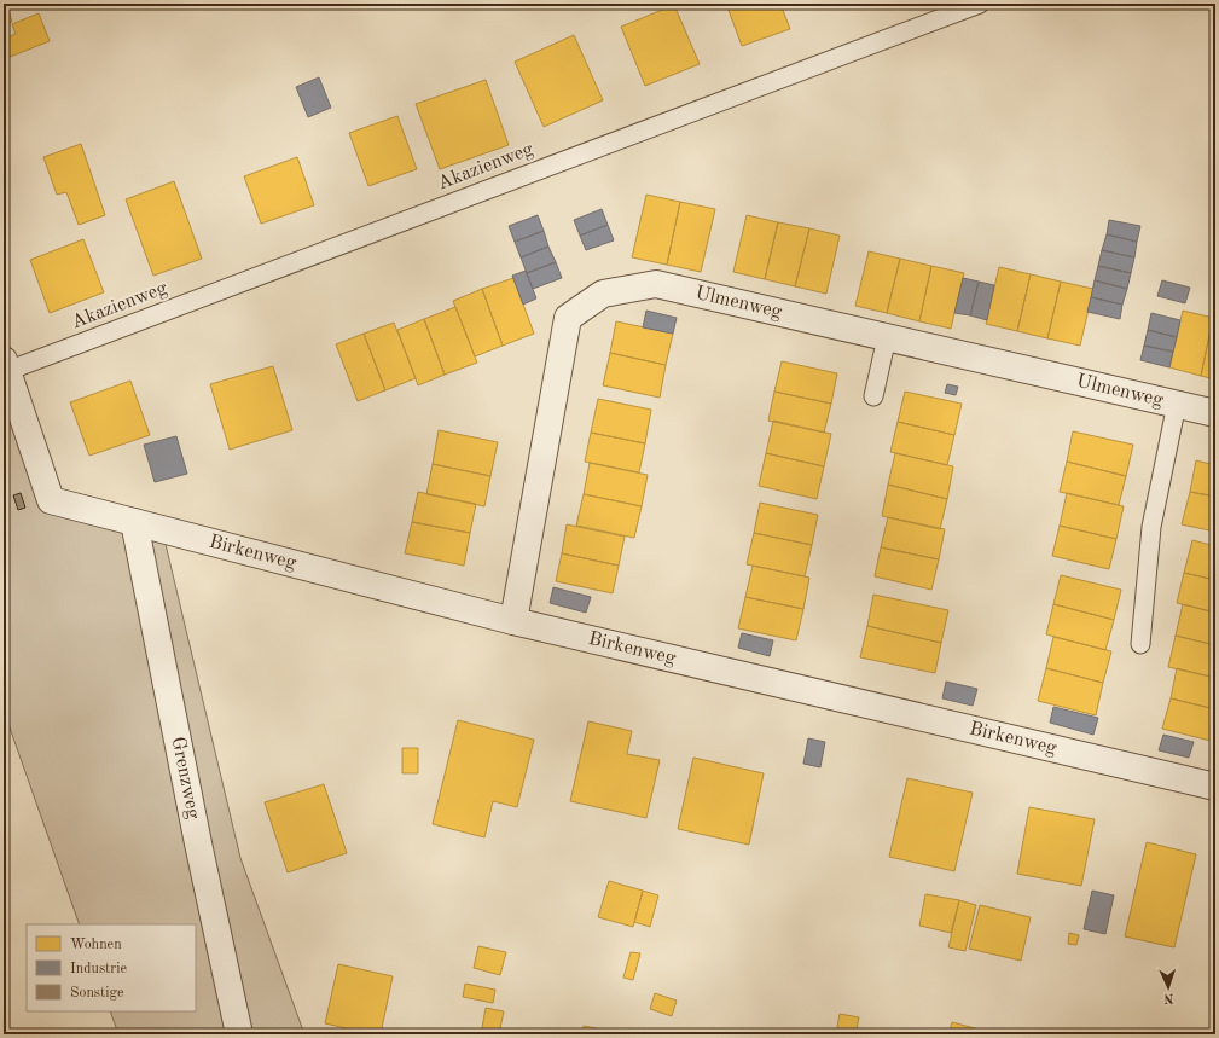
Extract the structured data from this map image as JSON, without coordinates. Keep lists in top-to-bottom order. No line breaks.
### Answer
{"streets":{"street":["Ulmenweg","Birkenweg","Grenzweg"],"lane":["Akazienweg"]},"crossings":[["Akazienweg","Birkenweg"],["Ulmenweg","Birkenweg"],["Birkenweg","Grenzweg"]],"legend":["Wohnen","Industrie","Sonstige"],"north":"bottom"}
